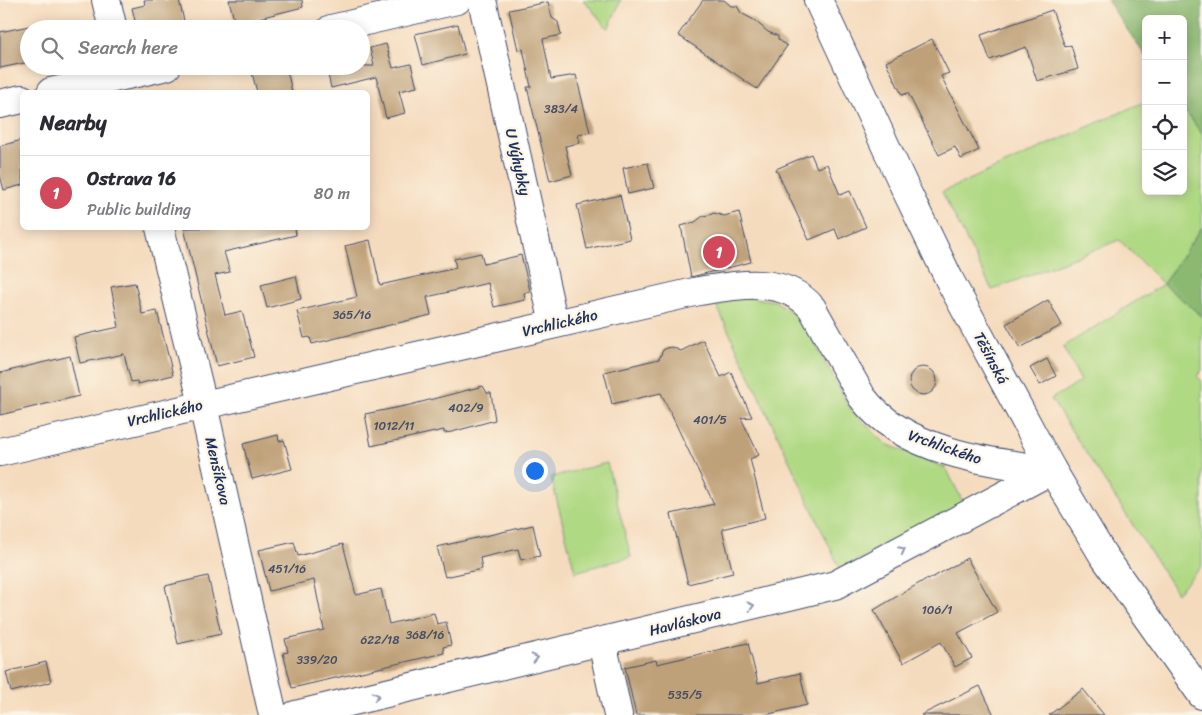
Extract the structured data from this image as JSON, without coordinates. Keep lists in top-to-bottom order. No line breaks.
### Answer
{"streets":{"street":["U Výhybky","Vrchlického","Těšínská","Menšíkova","Havláskova"]},"crossings":[["U Výhybky","Vrchlického"],["Vrchlického","Těšínská"],["Vrchlického","Menšíkova"],["Vrchlického","Havláskova"],["Těšínská","Havláskova"]],"one_way":["Havláskova"],"house_numbers":["383/4","365/16","402/9","401/5","1012/11","451/16","106/1","368/16","622/18","339/20","535/5"],"page":{"map_buttons":["+","−"],"search":"Search here","heading":"Nearby","list":[{"mark":"1","name":"Ostrava 16","note":"Public building","value":"80 m"}],"pins":"1"}}
